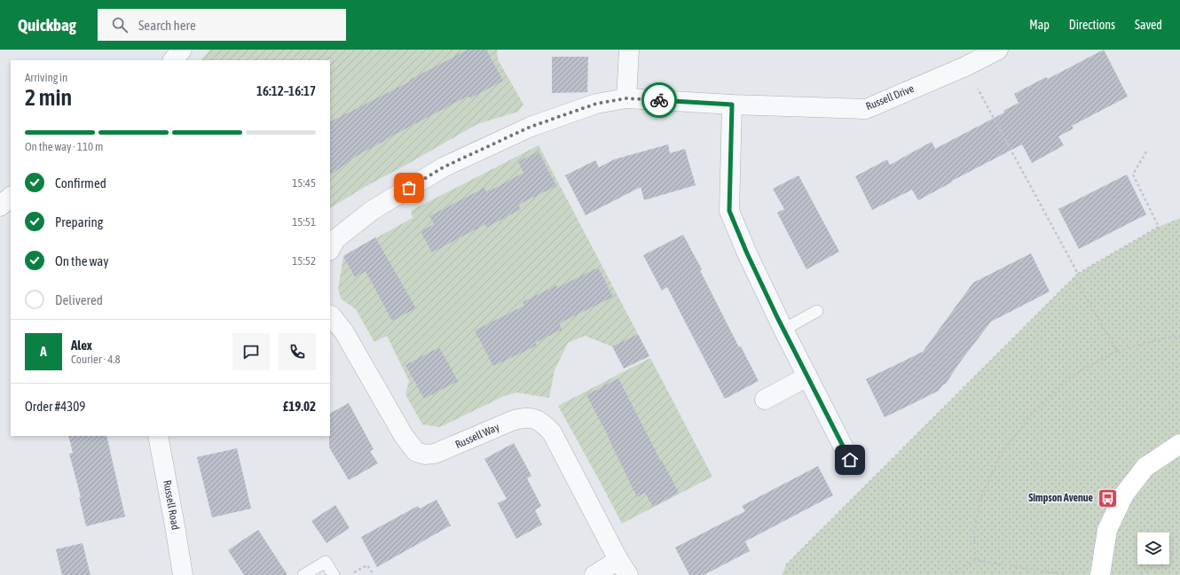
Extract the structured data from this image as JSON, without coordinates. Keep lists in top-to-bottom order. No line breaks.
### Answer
{"streets":{"street":["Russell Drive","Russell Way","Russell Road"]},"places":{"bus stop":["Simpson Avenue"]},"page":{"header":"Quickbag","search":"Search here","nav":["Map","Directions","Saved"],"heading":["2 min","Arriving in","16:12–16:17"],"panel":["Alex","Courier · 4.8","Order #4309","£19.02"],"bar":"On the way · 110 m","list":[["Confirmed","15:45"],["Preparing","15:51"],["On the way","15:52"],"Delivered"],"round":"A"}}
